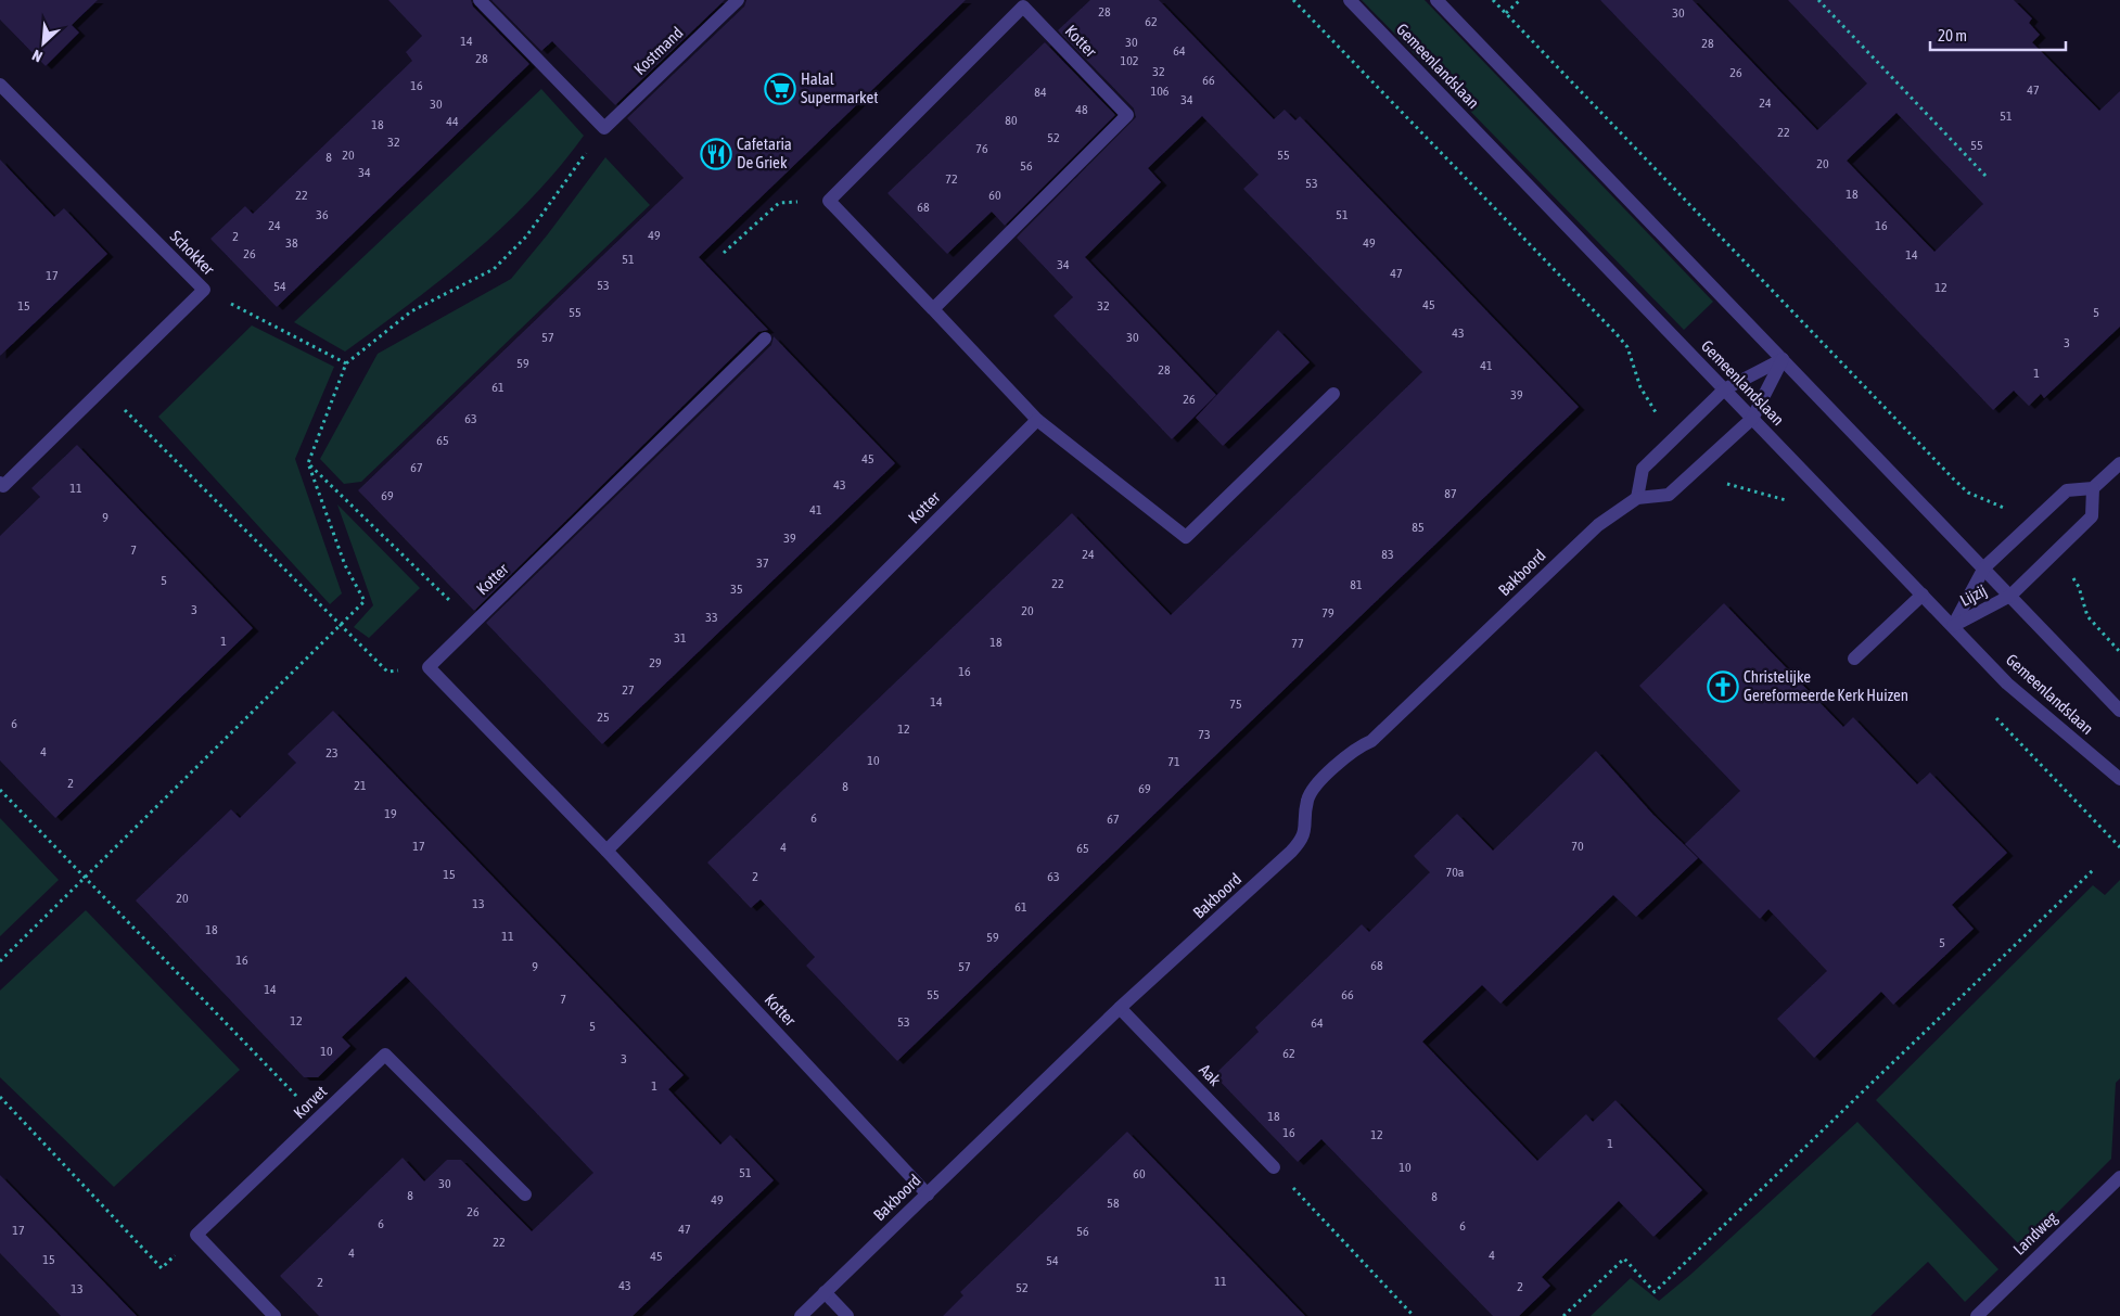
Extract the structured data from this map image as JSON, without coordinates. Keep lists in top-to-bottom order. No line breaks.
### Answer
{"streets":{"street":["Kotter","Kostmand","Gemeenlandslaan","Schokker","Bakboord","Lijzij","Aak","Korvet","Landweg"]},"crossings":[["Kotter","Bakboord"],["Gemeenlandslaan","Bakboord"],["Gemeenlandslaan","Lijzij"],["Bakboord","Aak"]],"places":{"supermarket":["Halal Supermarket"],"restaurant":["Cafetaria De Griek"],"church":["Christelijke Gereformeerde Kerk Huizen"]},"house_numbers":["28","30","62","14","30","28","64","28","102","32","26","66","16","47","106","84","34","24","30","48","51","80","44","18","22","52","32","55","76","20","55","8","20","56","34","72","53","18","22","60","68","36","51","24","16","49","2","38","49","26","14","51","34","47","17","53","54","12","45","15","32","55","5","43","57","30","3","59","41","28","1","61","39","26","63","65","45","67","43","11","87","69","41","9","85","39","7","24","83","37","5","22","81","35","3","20","79","33","31","1","18","77","29","16","27","14","75","25","6","12","73","4","23","10","71","2","21","8","69","19","6","67","17","70","4","65","70a","15","2","63","20","13","61","18","11","59","5","16","68","9","57","14","55","66","7","12","53","64","5","10","62","3","1","18","16","12","1","10","51","60","30","8","8","49","58","26","6","6","47","17","56","22","4","4","45","15","54","11","2","43","2","52","13"],"scale_bar":"20 m","north":"bottom left"}
